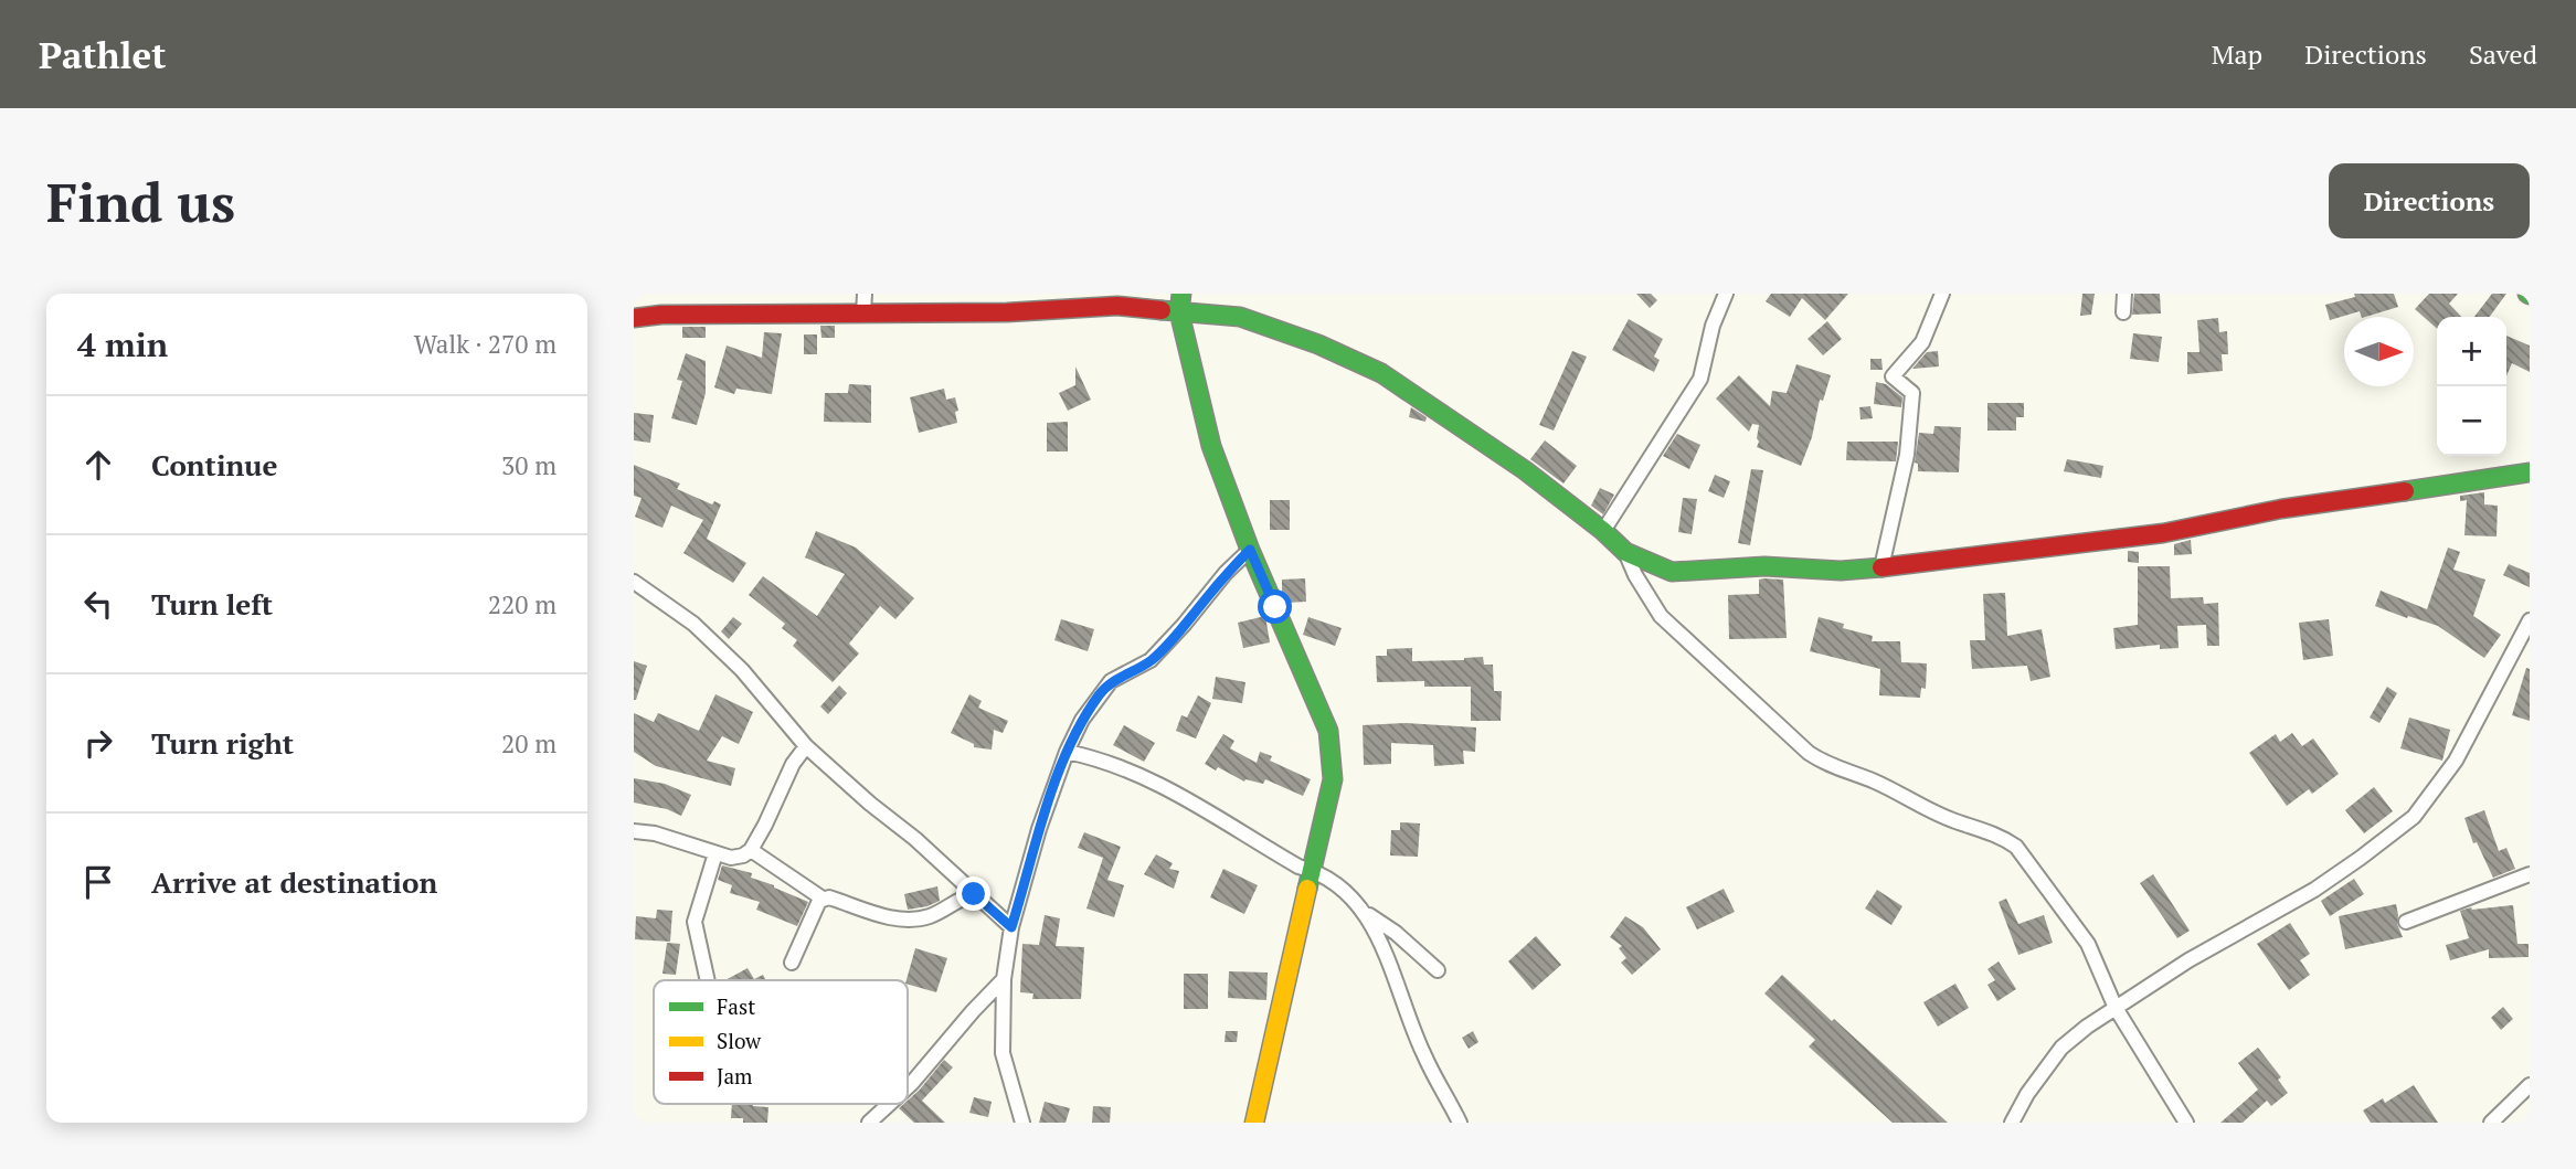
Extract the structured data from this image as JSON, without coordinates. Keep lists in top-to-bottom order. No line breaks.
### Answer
{"legend":["Fast","Slow","Jam"],"north":"right","page":{"header":"Pathlet","nav":["Map","Directions","Saved"],"buttons":"Directions","title":"Find us","heading":["4 min","Walk · 270 m"],"map_buttons":["+","−"],"list":[["Continue","30 m"],["Turn left","220 m"],["Turn right","20 m"],"Arrive at destination"]}}
